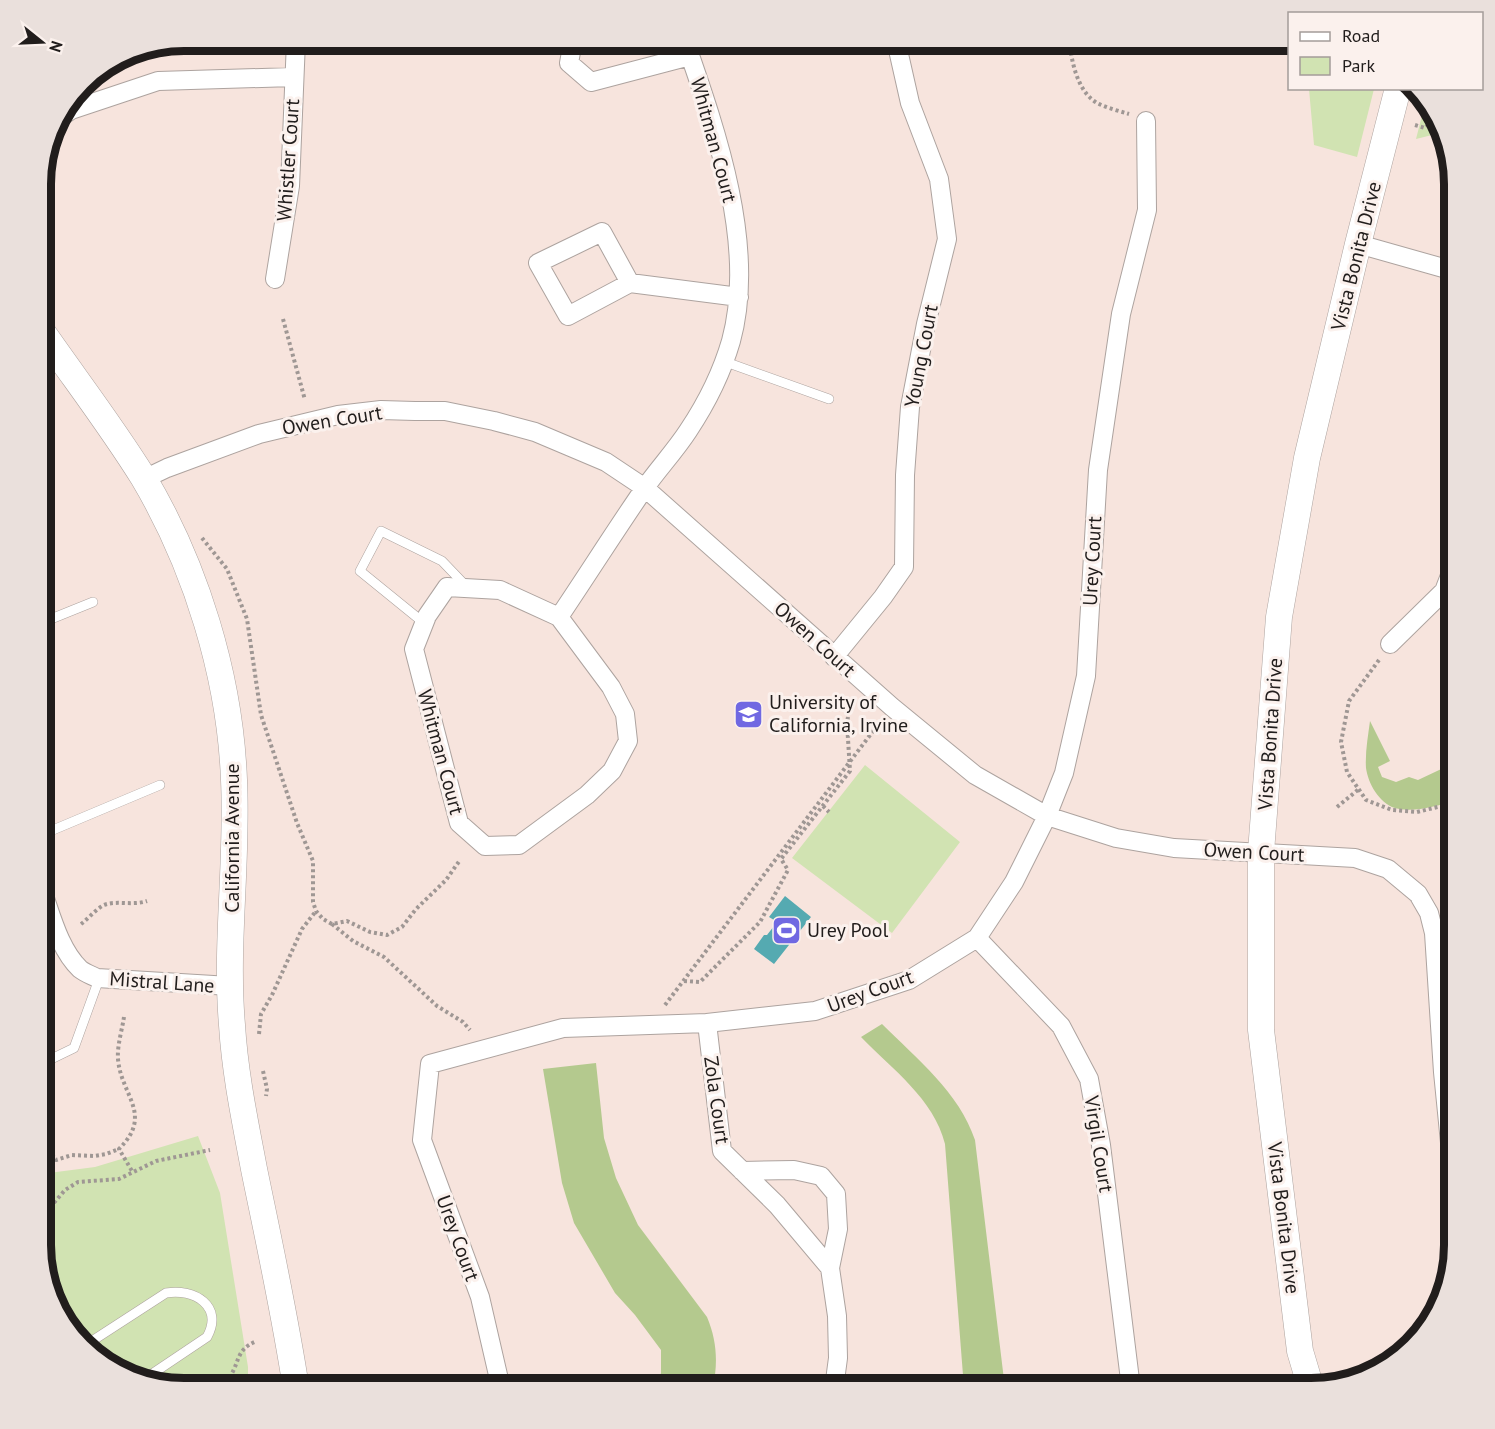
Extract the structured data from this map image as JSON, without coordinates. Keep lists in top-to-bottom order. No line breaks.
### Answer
{"streets":{"street":["Whitman Court","Whistler Court","Vista Bonita Drive","Young Court","Owen Court","Urey Court","California Avenue","Mistral Lane","Zola Court","Virgil Court"]},"crossings":[["Whitman Court","Owen Court"],["Vista Bonita Drive","Owen Court"],["Young Court","Owen Court"],["Owen Court","Urey Court"],["Owen Court","California Avenue"],["Urey Court","Zola Court"],["Urey Court","Virgil Court"],["California Avenue","Mistral Lane"]],"places":{"school or university":["University of California, Irvine"],"sports":["Urey Pool"]},"legend":["Road","Park"],"north":"right"}
